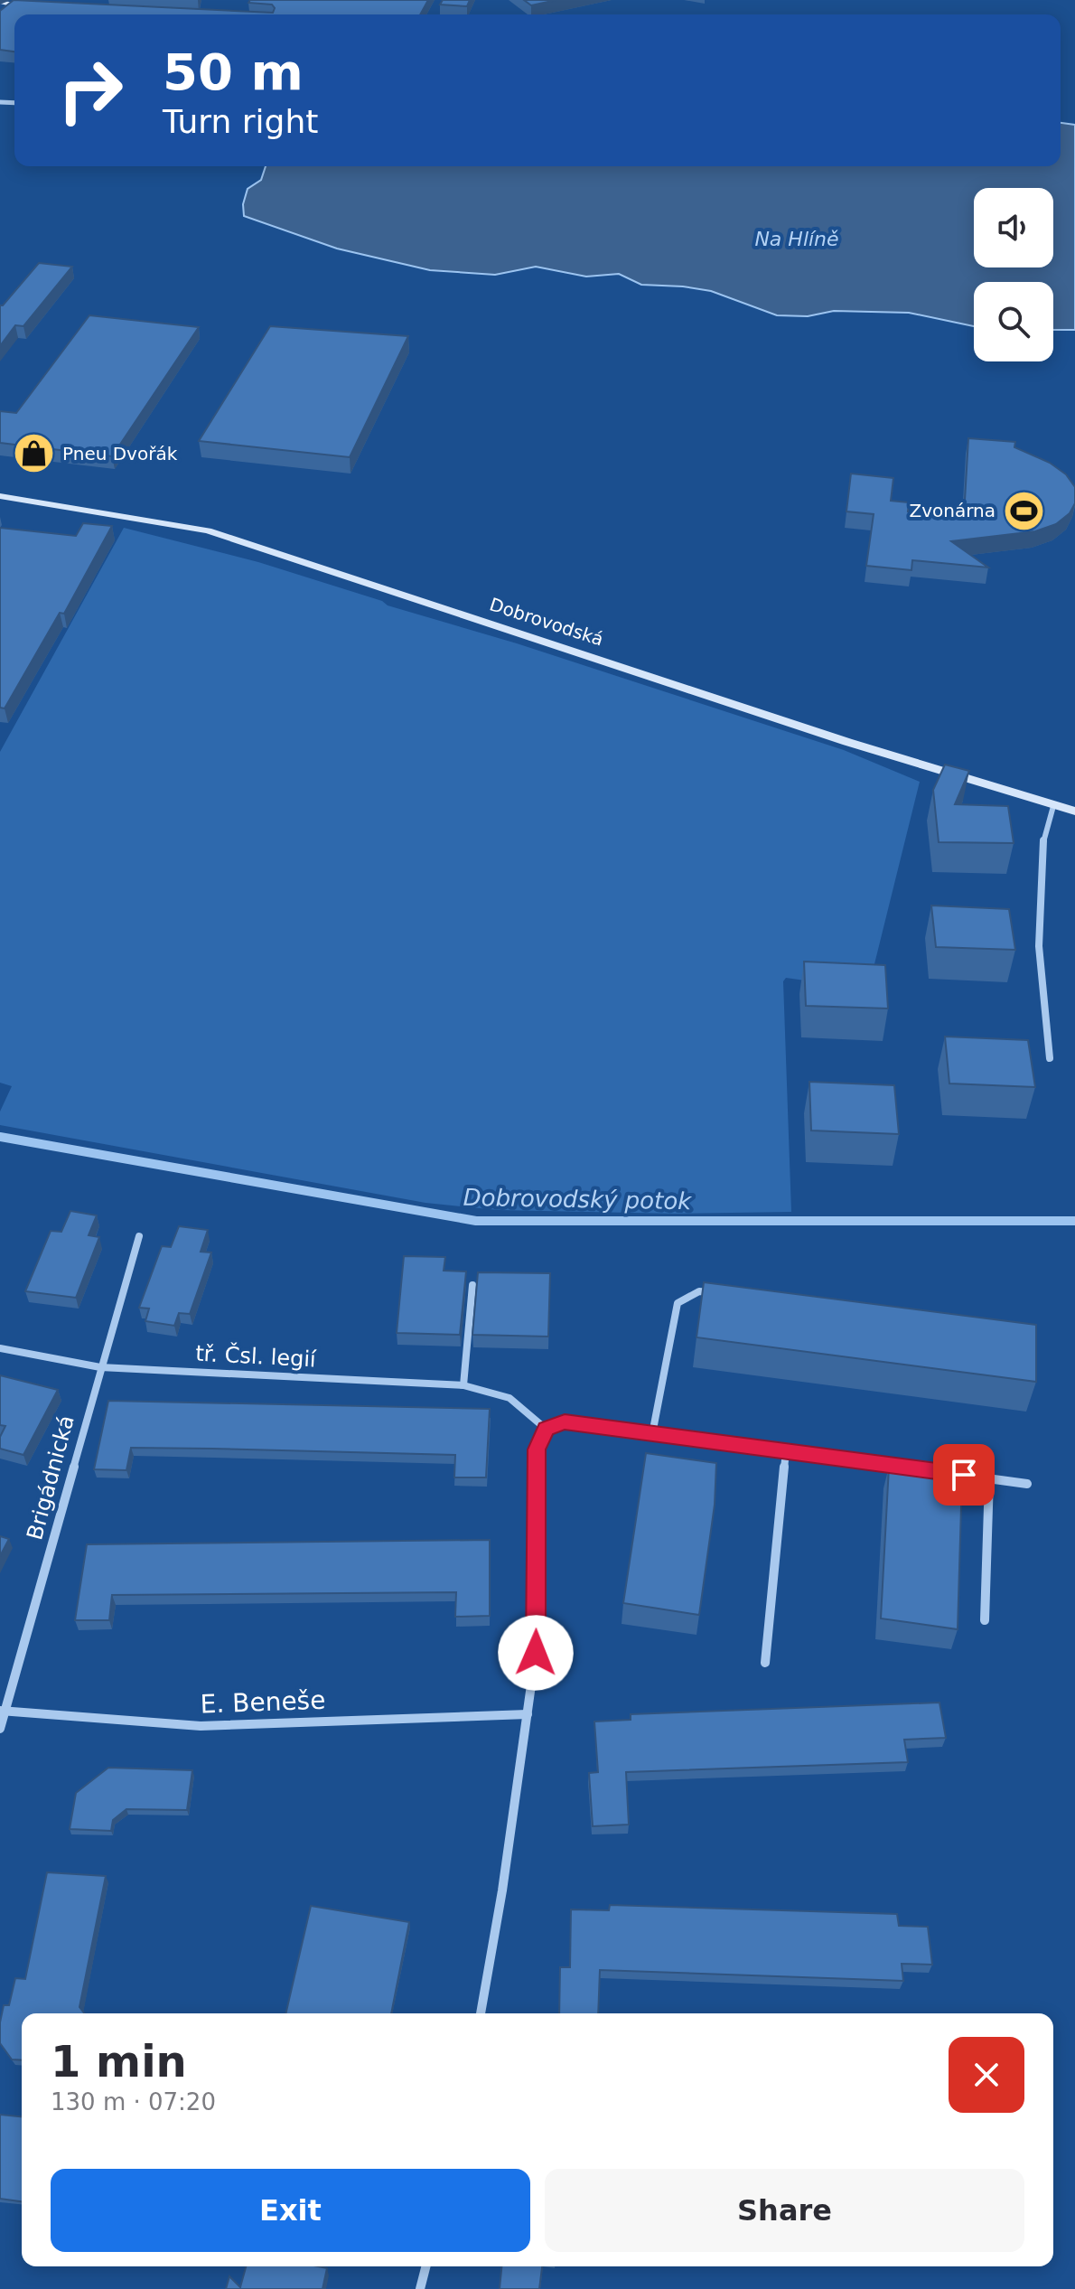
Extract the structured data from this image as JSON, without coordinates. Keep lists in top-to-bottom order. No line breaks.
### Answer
{"streets":{"street":["Dobrovodská","tř. Čsl. legií","Brigádnická","E. Beneše"]},"crossings":[["tř. Čsl. legií","Brigádnická"],["Brigádnická","E. Beneše"]],"water":["Na Hlíně","Dobrovodský potok"],"places":{"shop":["Pneu Dvořák"],"sports":["Zvonárna"]},"page":{"turn":["50 m","Turn right"],"heading":["1 min","130 m · 07:20"],"buttons":["Exit","Share"]}}
